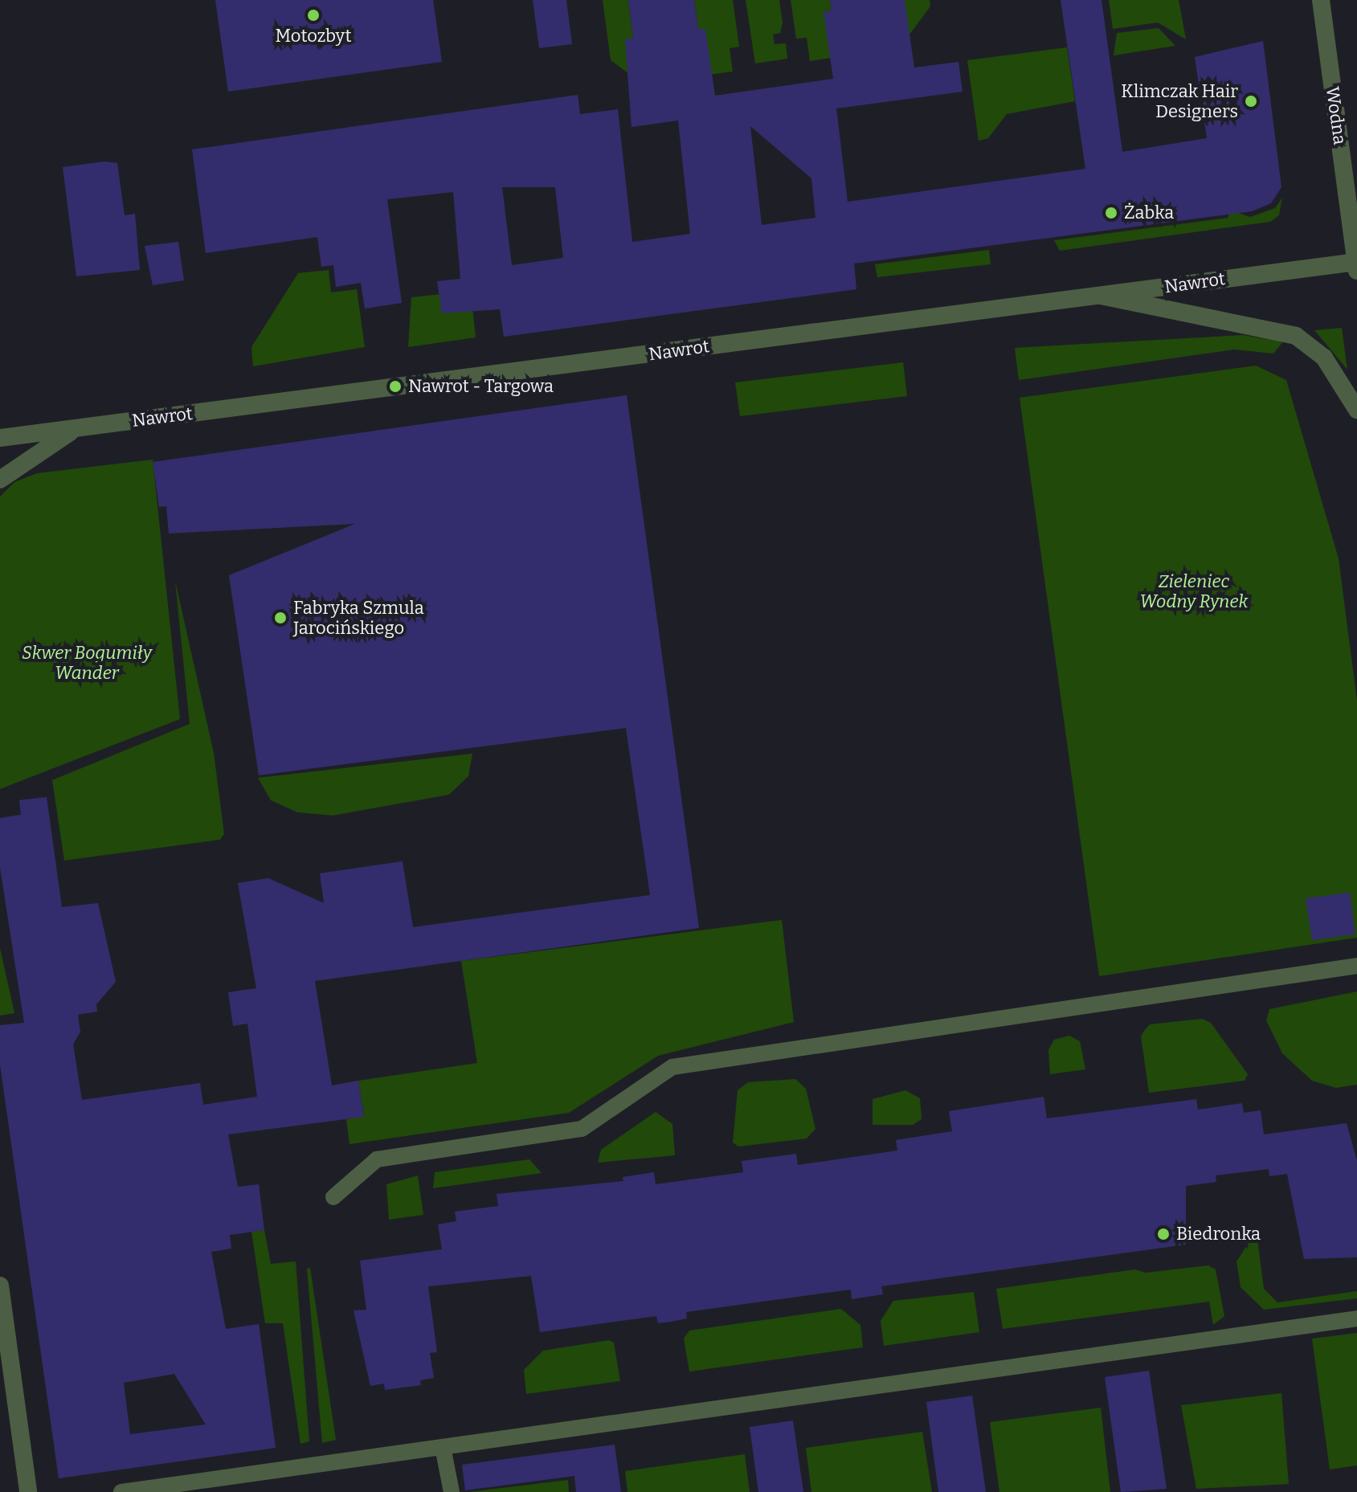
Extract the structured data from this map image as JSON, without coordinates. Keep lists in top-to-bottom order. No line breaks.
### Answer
{"streets":{"street":["Wodna","Nawrot"]},"crossings":[["Wodna","Nawrot"]],"parks":["Zieleniec Wodny Rynek","Skwer Bogumiły Wander"],"places":["Motozbyt","Klimczak Hair Designers","Żabka","Nawrot - Targowa","Fabryka Szmula Jarocińskiego","Biedronka"]}
